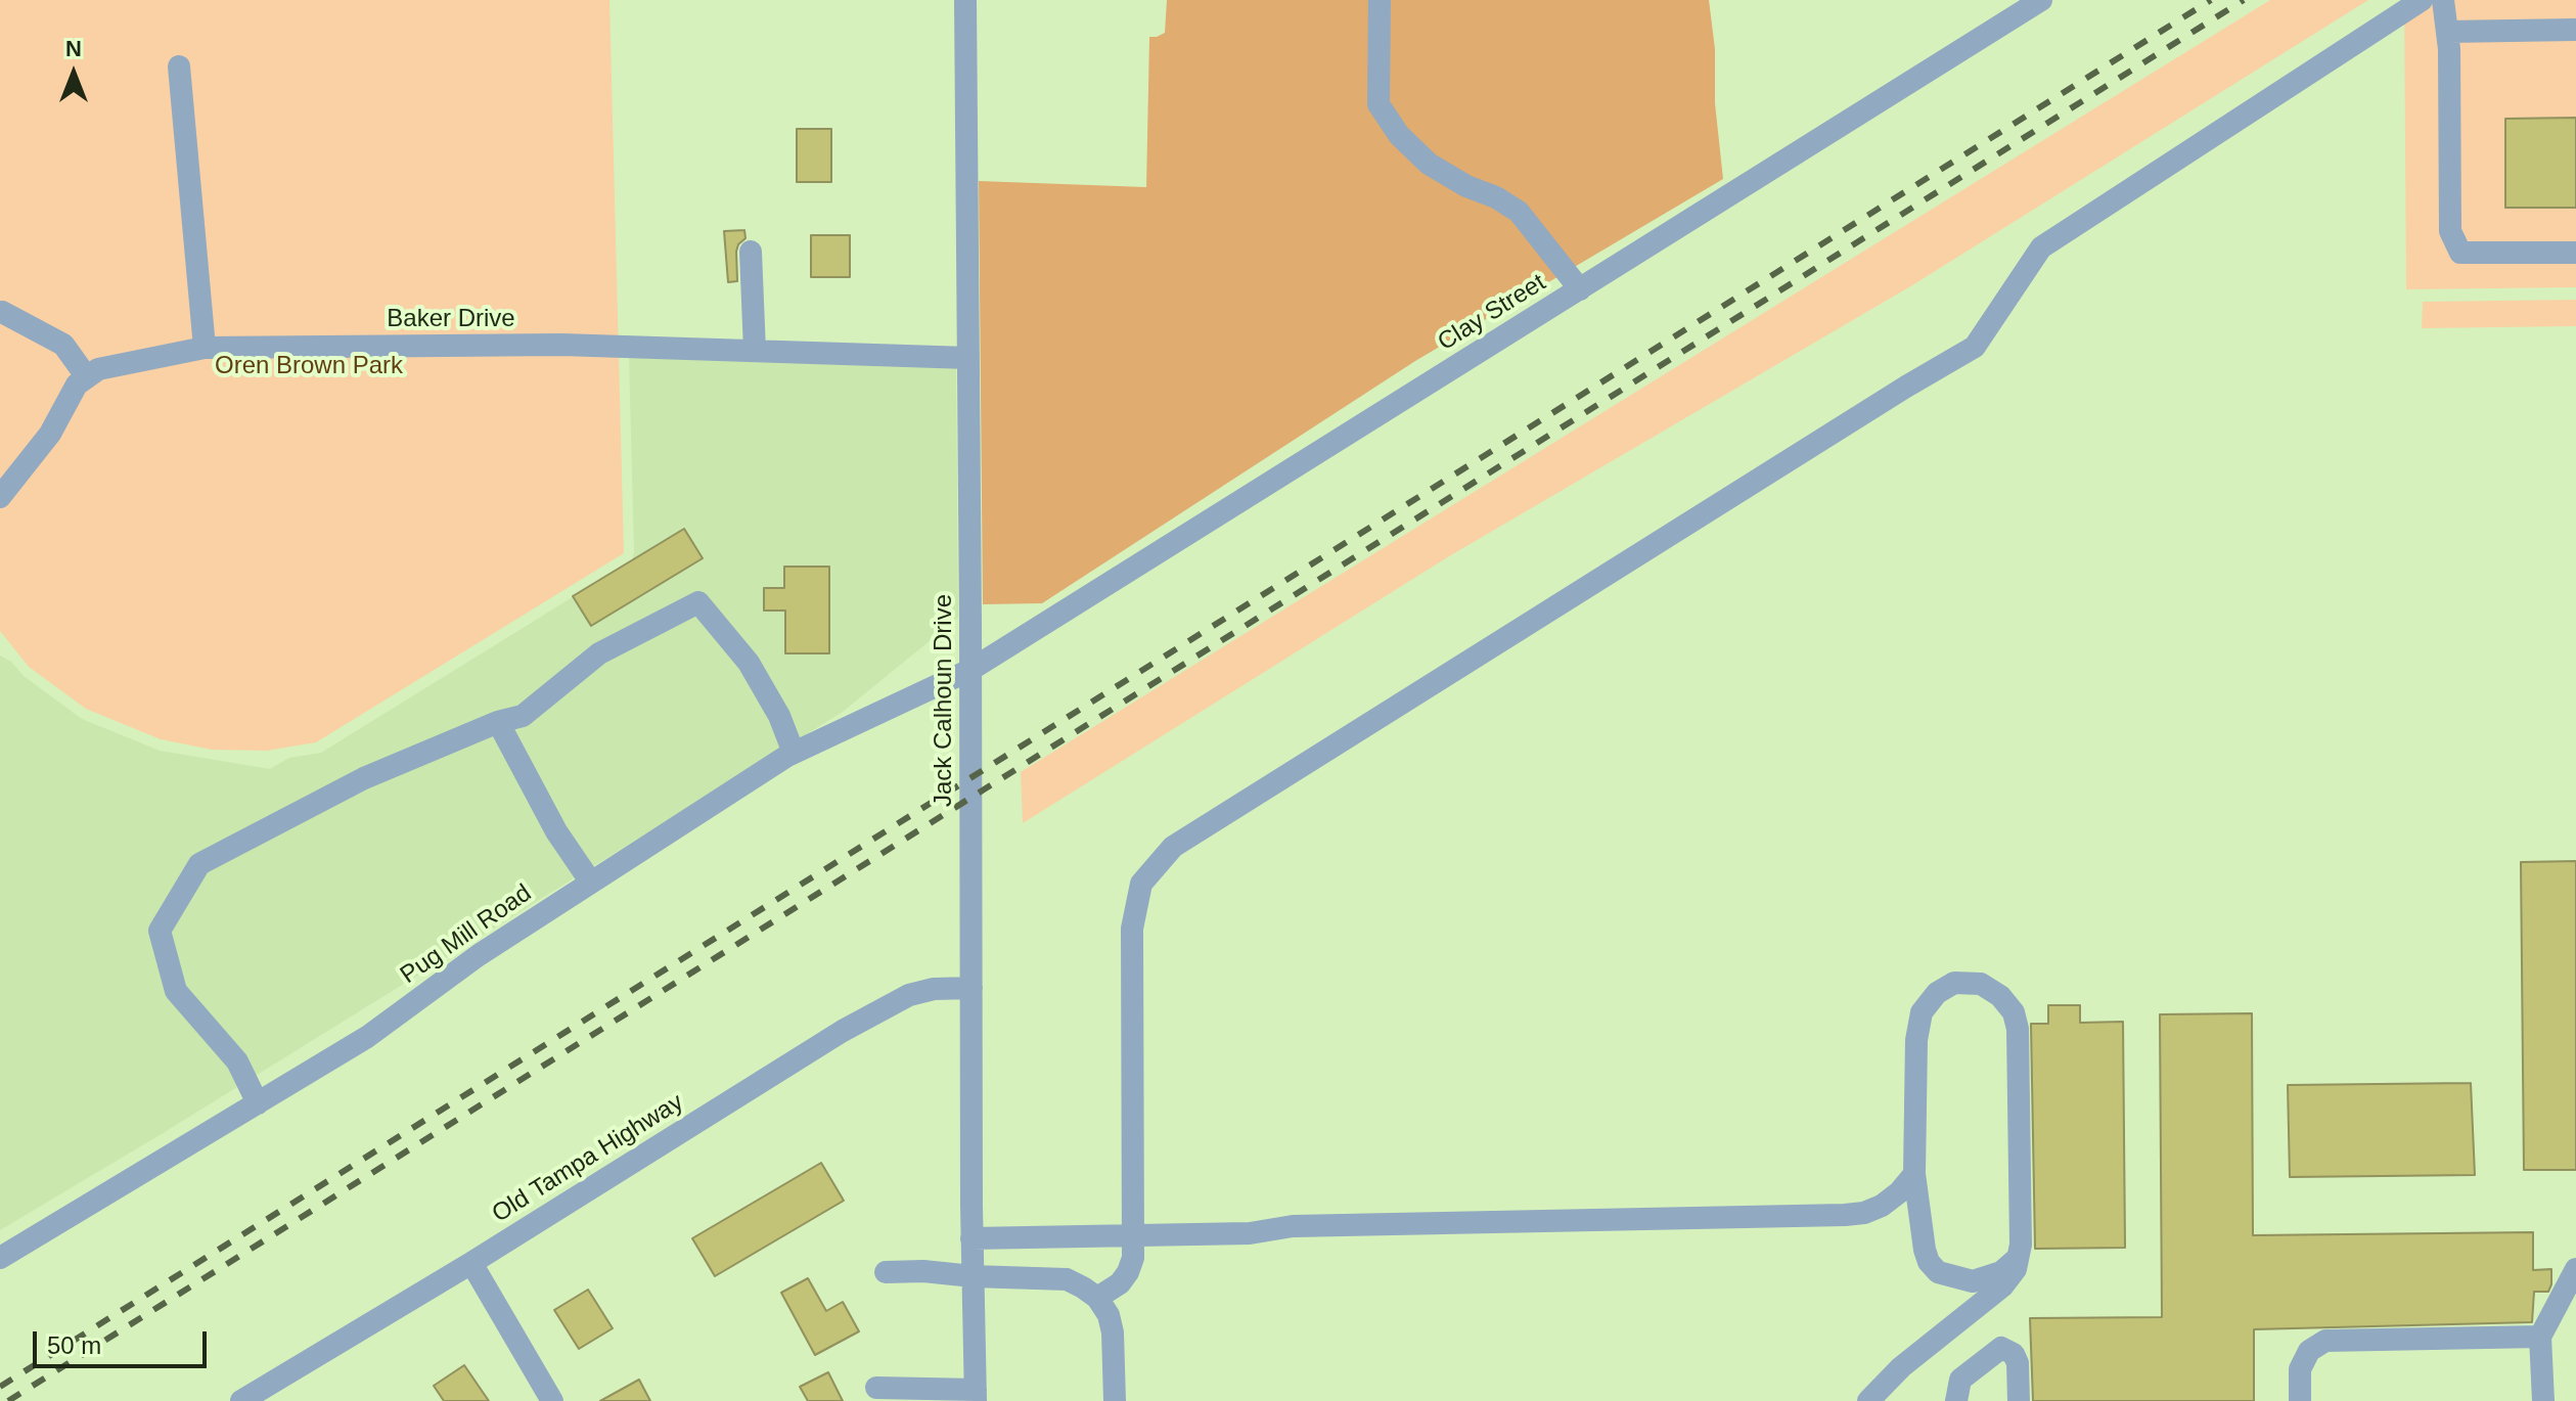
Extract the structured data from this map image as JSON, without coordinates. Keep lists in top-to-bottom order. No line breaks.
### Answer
{"streets":{"street":["Clay Street","Baker Drive","Jack Calhoun Drive","Pug Mill Road","Old Tampa Highway"]},"crossings":[["Clay Street","Jack Calhoun Drive"],["Clay Street","Pug Mill Road"],["Baker Drive","Jack Calhoun Drive"],["Jack Calhoun Drive","Pug Mill Road"],["Jack Calhoun Drive","Old Tampa Highway"]],"parks":["Oren Brown Park"],"scale_bar":"50 m","north":"top"}
